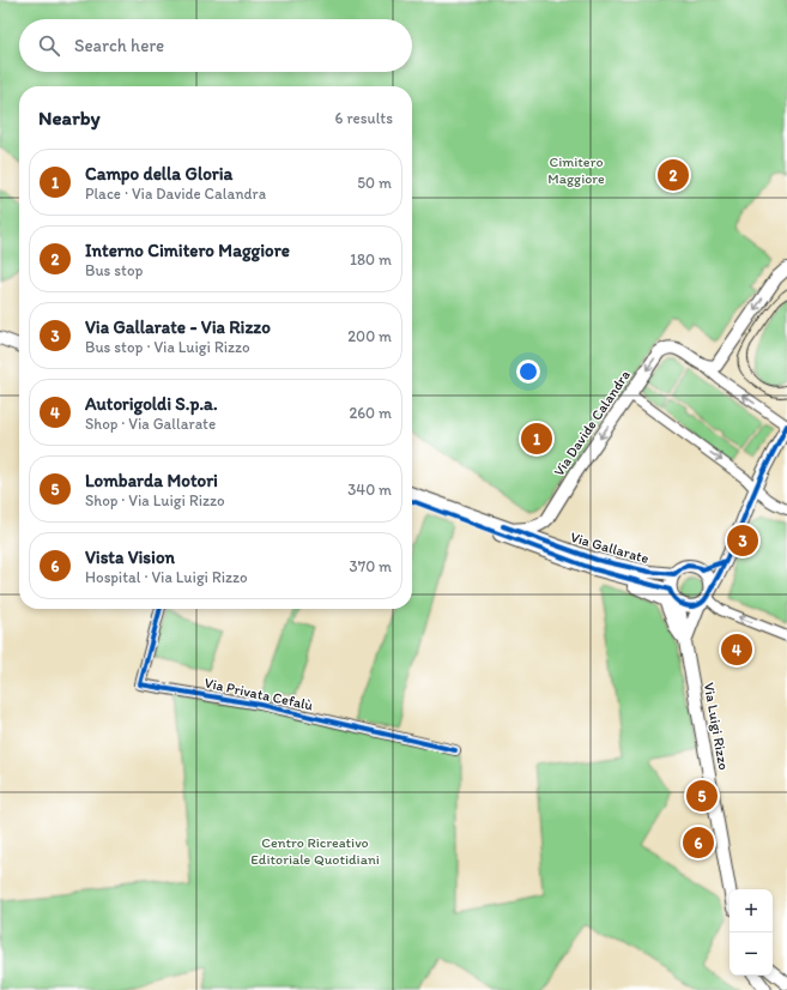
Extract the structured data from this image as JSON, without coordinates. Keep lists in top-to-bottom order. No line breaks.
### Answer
{"streets":{"main road":["Via Davide Calandra","Via Gallarate","Via Luigi Rizzo"],"street":["Via Privata Cefalù"]},"crossings":[["Via Davide Calandra","Via Gallarate"],["Via Gallarate","Via Luigi Rizzo"]],"one_way":["Via Davide Calandra"],"parks":["Cimitero Maggiore","Centro Ricreativo Editoriale Quotidiani"],"page":{"search":"Search here","heading":["Nearby","6 results"],"list":[{"mark":"1","name":"Campo della Gloria","note":"Place · Via Davide Calandra","value":"50 m"},{"mark":"2","name":"Interno Cimitero Maggiore","note":"Bus stop","value":"180 m"},{"mark":"3","name":"Via Gallarate - Via Rizzo","note":"Bus stop · Via Luigi Rizzo","value":"200 m"},{"mark":"4","name":"Autorigoldi S.p.a.","note":"Shop · Via Gallarate","value":"260 m"},{"mark":"5","name":"Lombarda Motori","note":"Shop · Via Luigi Rizzo","value":"340 m"},{"mark":"6","name":"Vista Vision","note":"Hospital · Via Luigi Rizzo","value":"370 m"}],"pins":["2","1","3","4","5","6"],"map_buttons":["+","−"]}}
